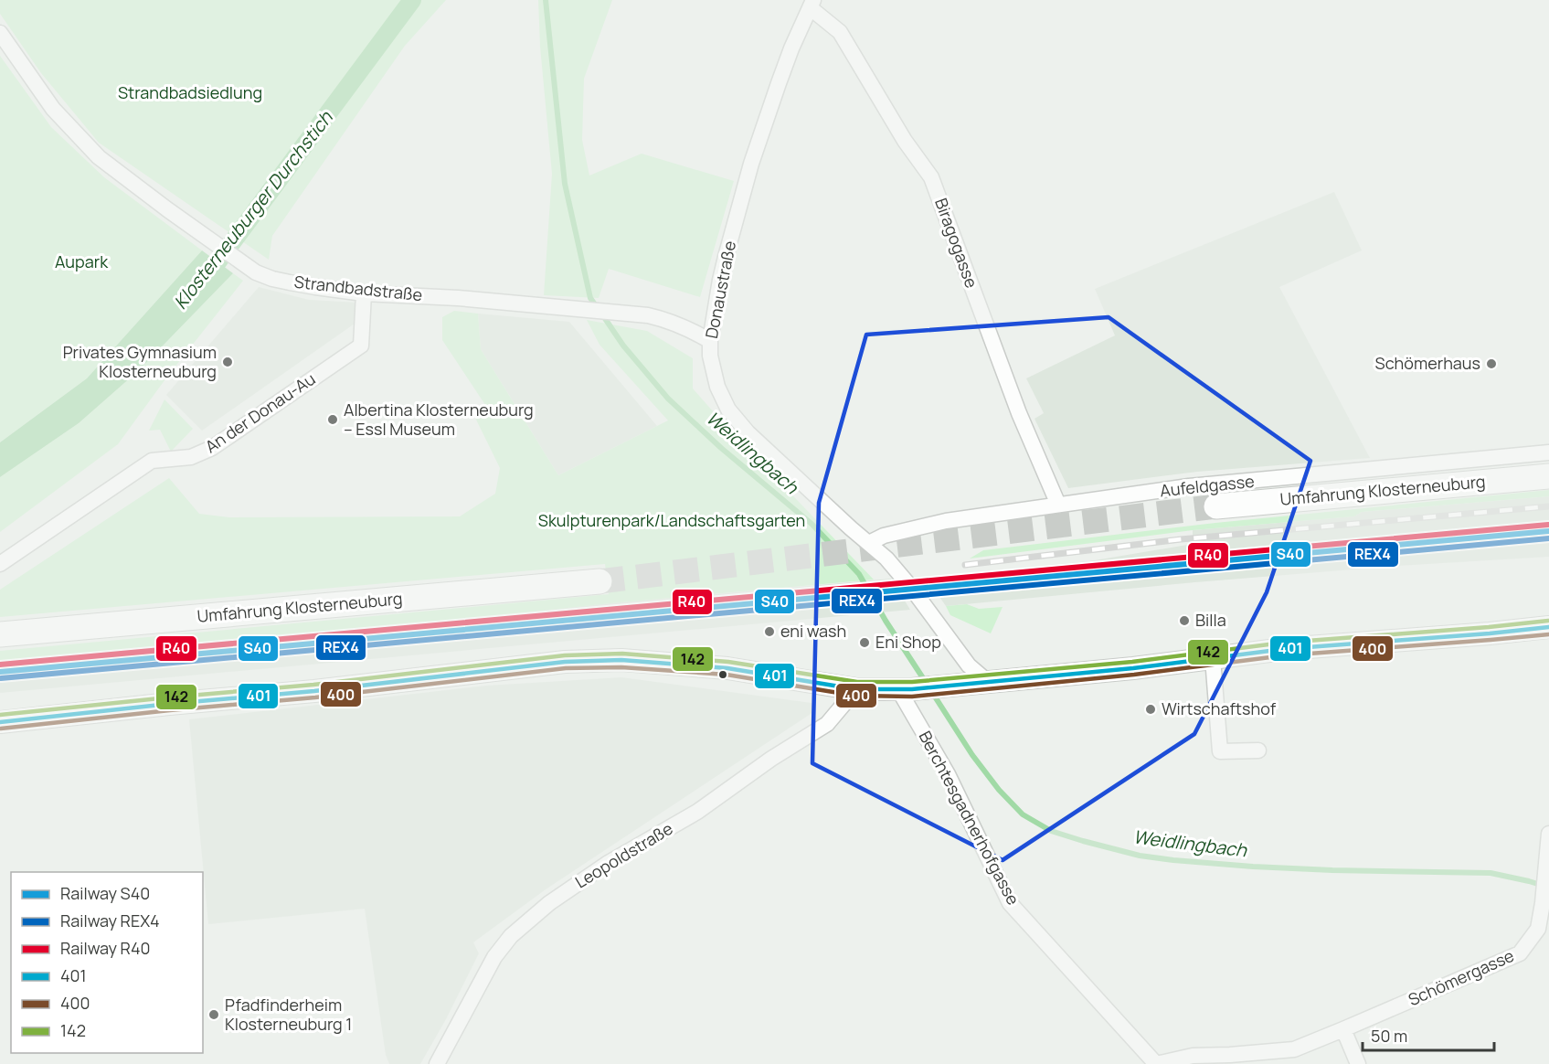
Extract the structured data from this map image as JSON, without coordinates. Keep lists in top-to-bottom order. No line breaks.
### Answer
{"streets":{"main road":["Umfahrung Klosterneuburg"],"street":["Biragogasse","Strandbadstraße","Donaustraße","An der Donau-Au","Aufeldgasse","Berchtesgadnerhofgasse","Leopoldstraße","Schömergasse"]},"crossings":[["Biragogasse","Donaustraße"],["Biragogasse","Aufeldgasse"],["Strandbadstraße","Donaustraße"],["Strandbadstraße","An der Donau-Au"],["Donaustraße","Aufeldgasse"],["Berchtesgadnerhofgasse","Schömergasse"]],"water":["Klosterneuburger Durchstich","Weidlingbach"],"parks":["Strandbadsiedlung","Aupark","Skulpturenpark/Landschaftsgarten"],"places":["Privates Gymnasium Klosterneuburg","Schömerhaus","Albertina Klosterneuburg – Essl Museum","Billa","eni wash","Eni Shop","Wirtschaftshof","Pfadfinderheim Klosterneuburg 1"],"lines":["rail line R40","rail line S40","rail line REX4","transit line 142","transit line 401","transit line 400"],"legend":["Railway S40","Railway REX4","Railway R40","401","400","142"],"scale_bar":"50 m"}
